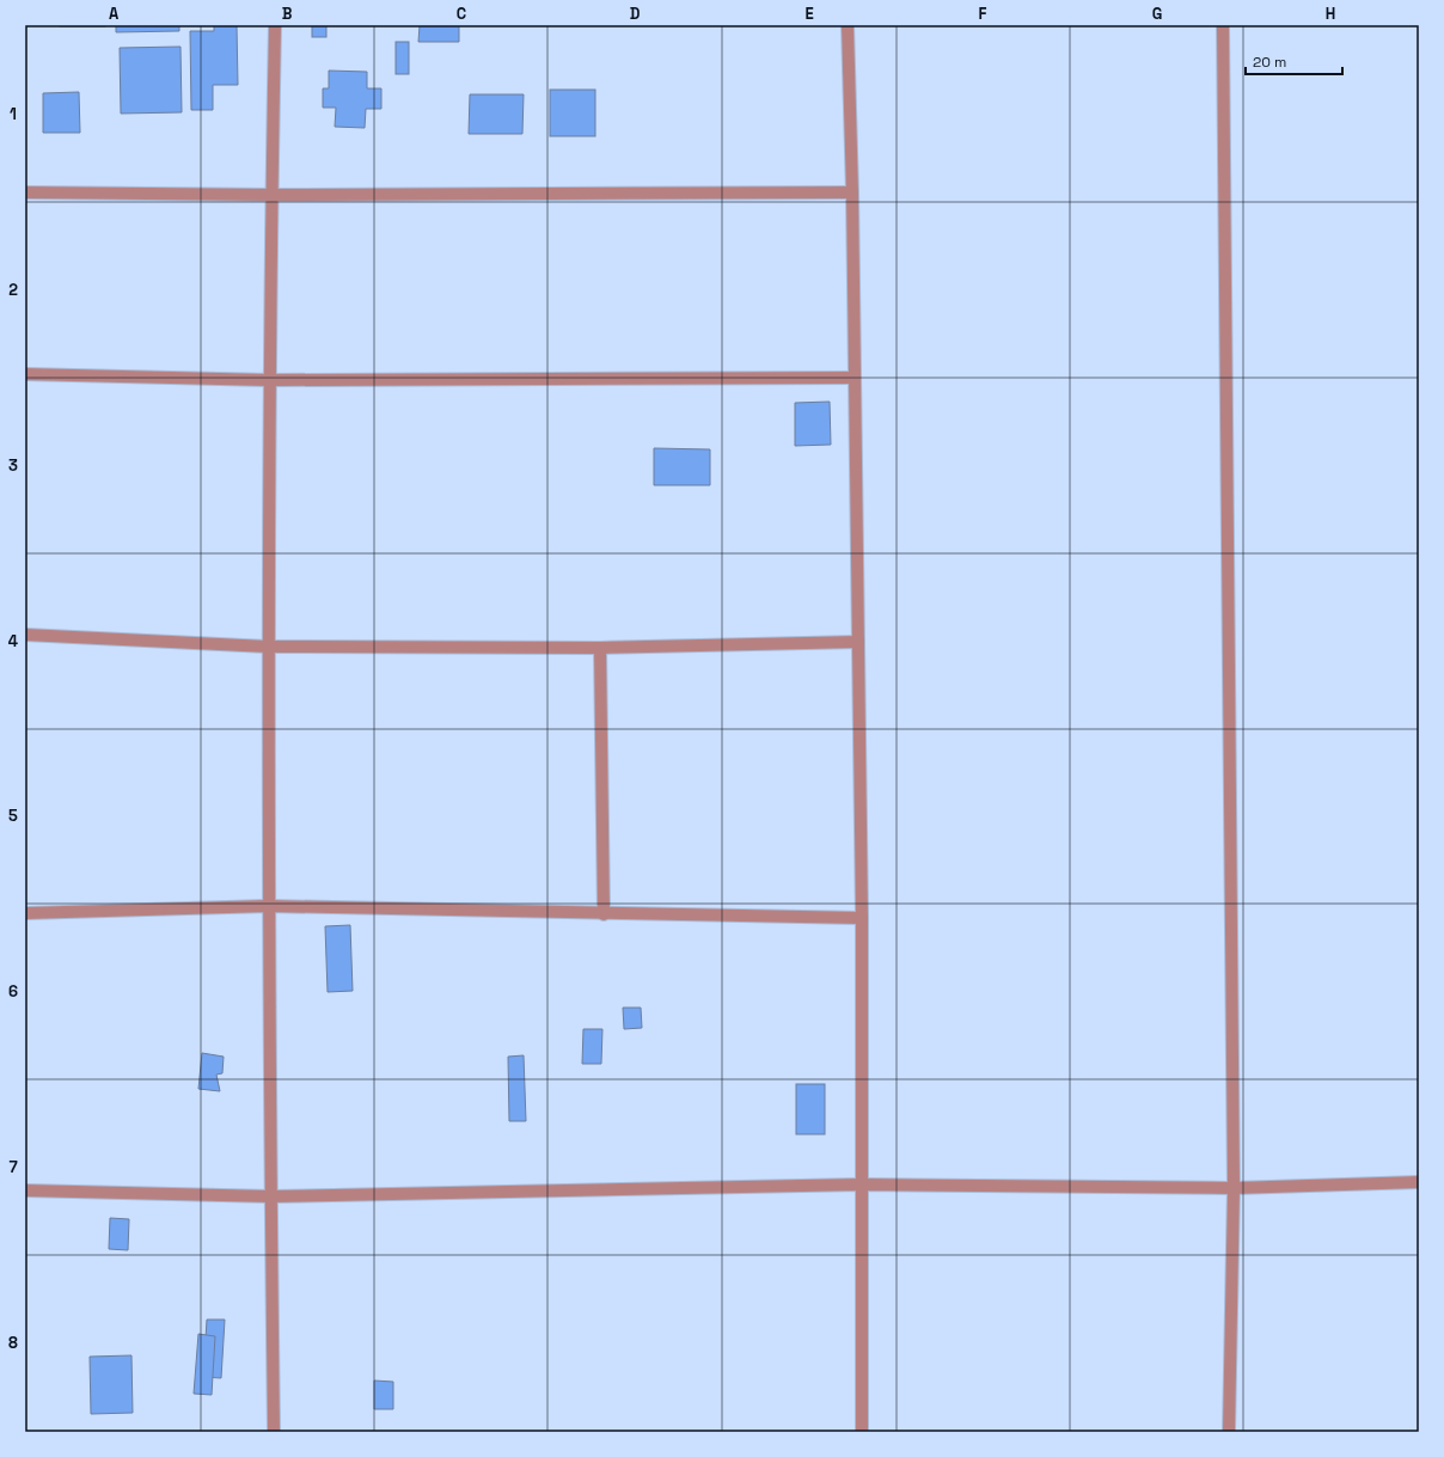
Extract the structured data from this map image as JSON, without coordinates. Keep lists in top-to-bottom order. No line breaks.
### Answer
{"scale_bar":"20 m","grid":{"columns":["A","B","C","D","E","F","G","H"],"rows":["1","2","3","4","5","6","7","8"]}}
